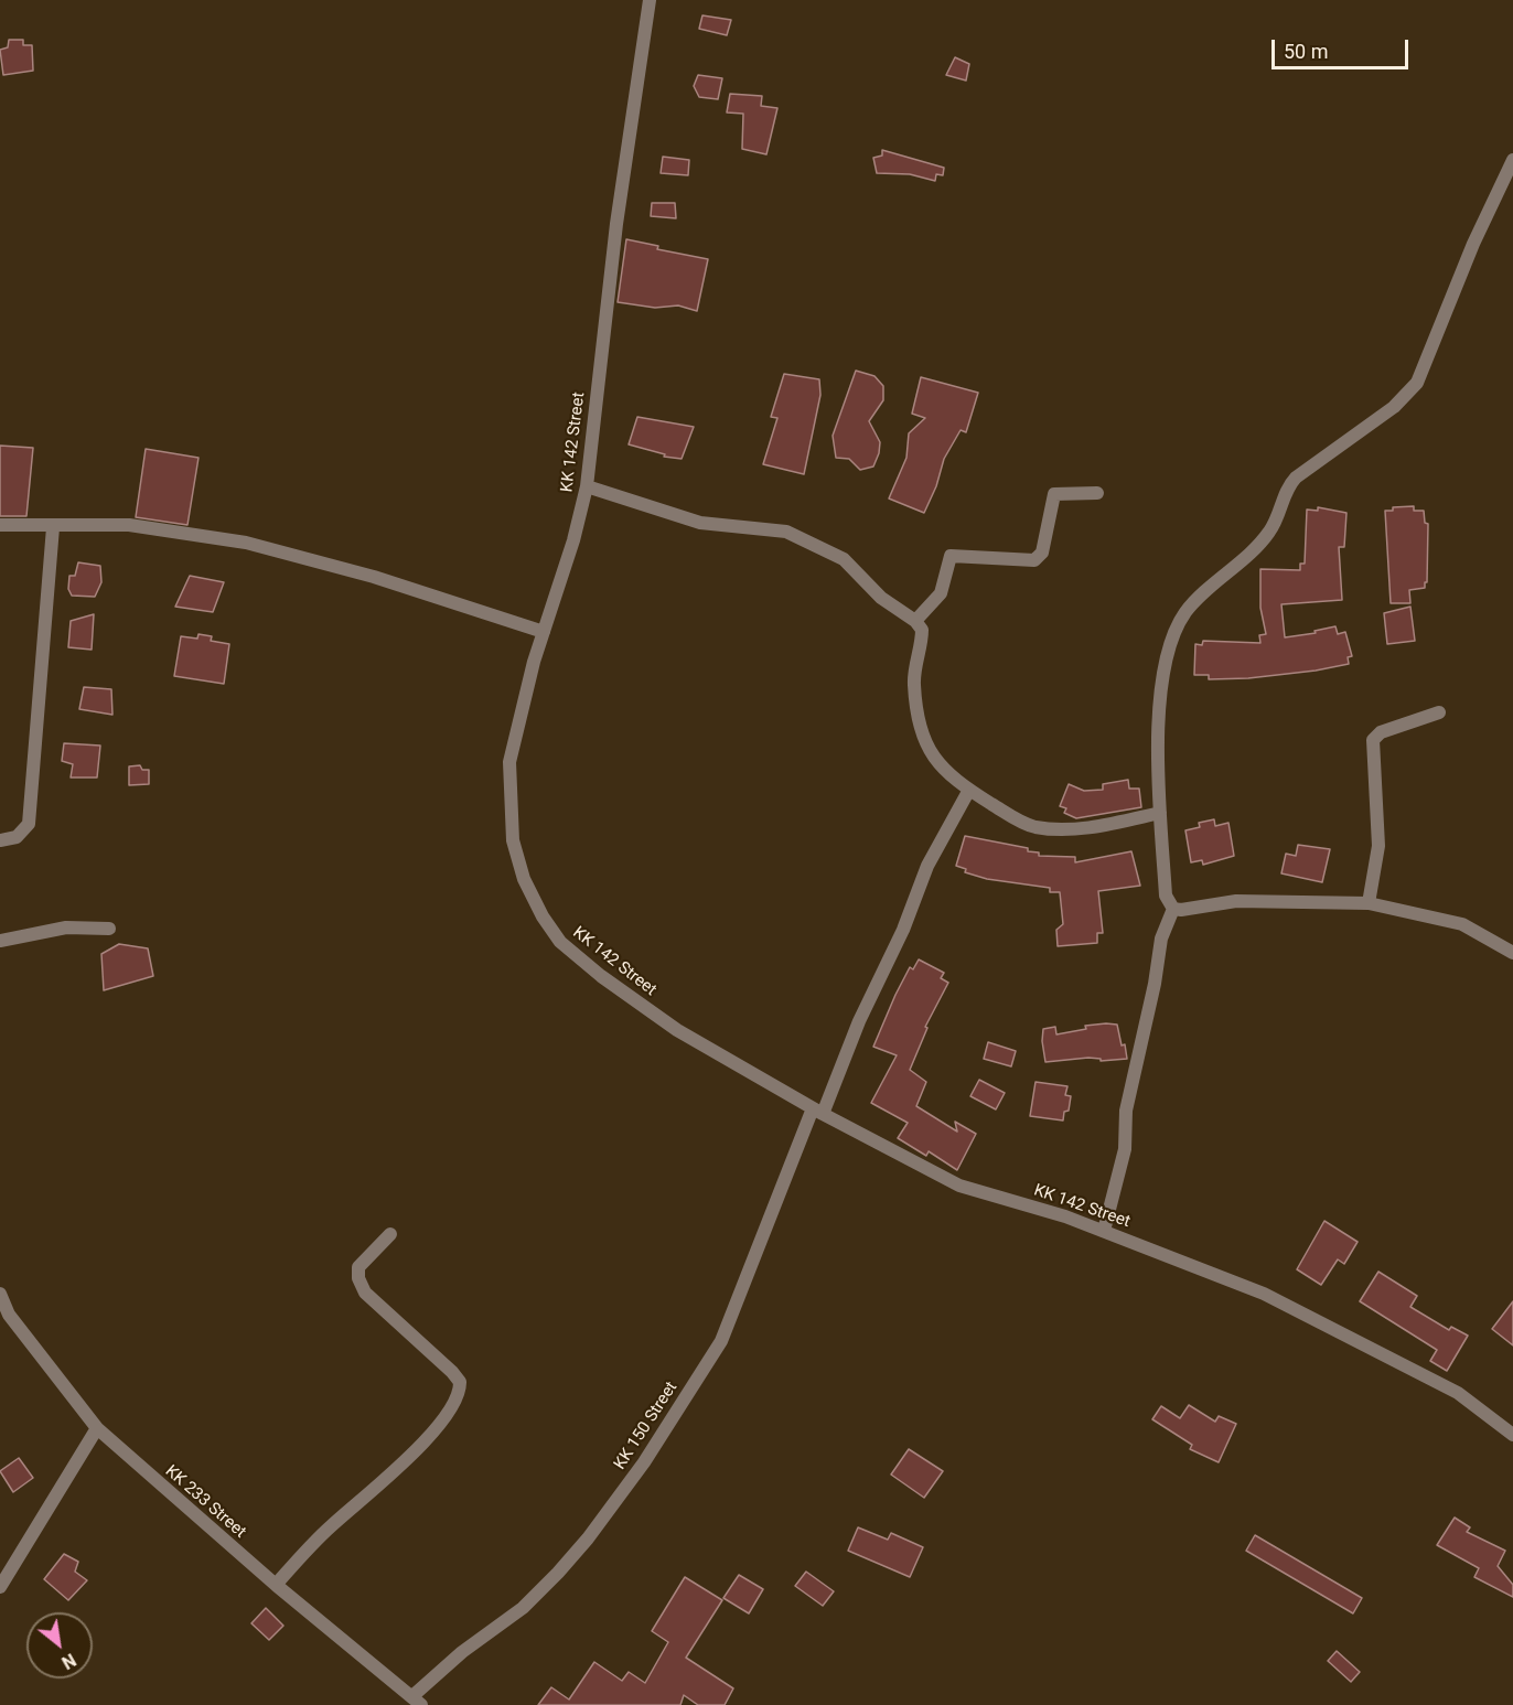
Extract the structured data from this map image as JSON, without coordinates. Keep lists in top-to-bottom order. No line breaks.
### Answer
{"streets":{"street":["KK 142 Street","KK 150 Street","KK 233 Street"]},"crossings":[["KK 142 Street","KK 150 Street"],["KK 150 Street","KK 233 Street"]],"scale_bar":"50 m","north":"bottom right"}
